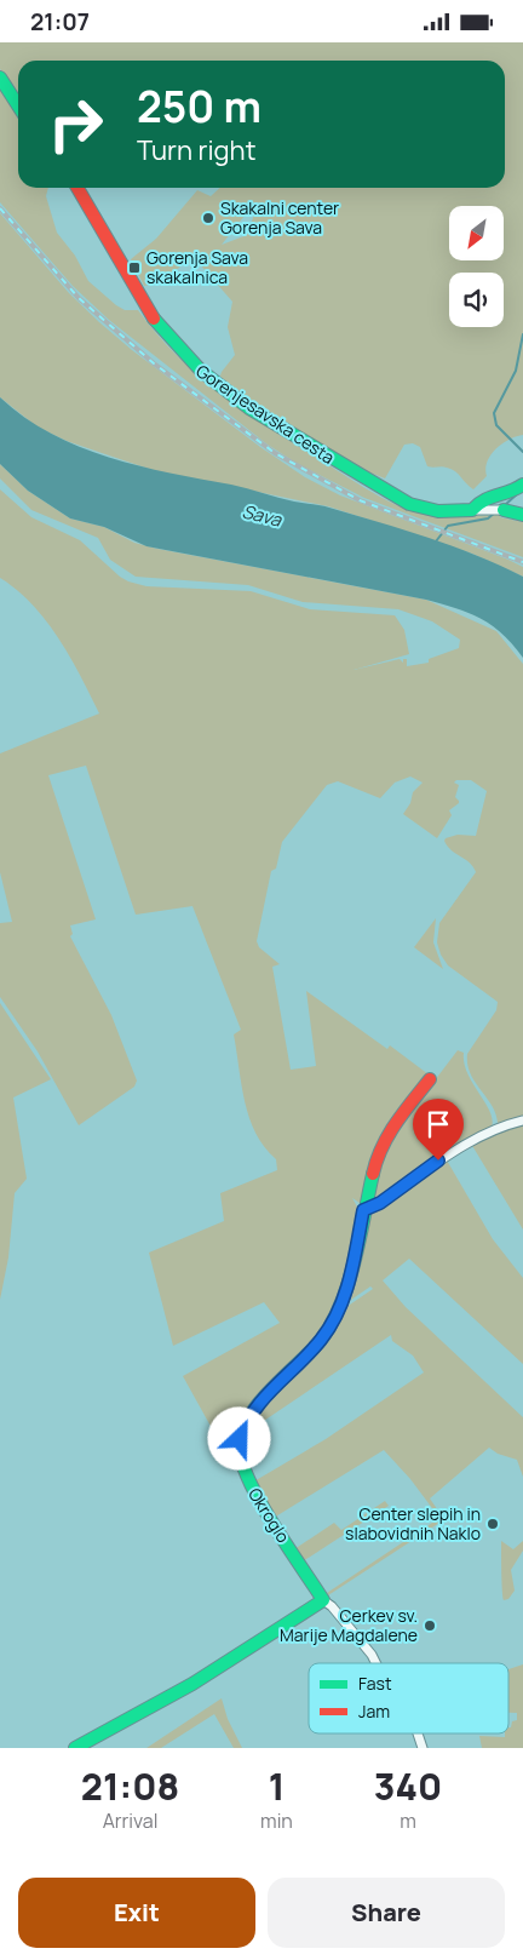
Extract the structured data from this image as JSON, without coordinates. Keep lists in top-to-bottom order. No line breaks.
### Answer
{"streets":{"street":["Gorenjesavska cesta","Okroglo"]},"water":["Sava"],"places":{"other":["Skakalni center Gorenja Sava","Center slepih in slabovidnih Naklo","Cerkev sv. Marije Magdalene"],"transit":["Gorenja Sava skakalnica"]},"legend":["Fast","Jam"],"north":"bottom left","page":{"status":"21:07","turn":["250 m","Turn right"],"eta":["21:08","Arrival","1","min","340","m"],"buttons":["Exit","Share"]}}
